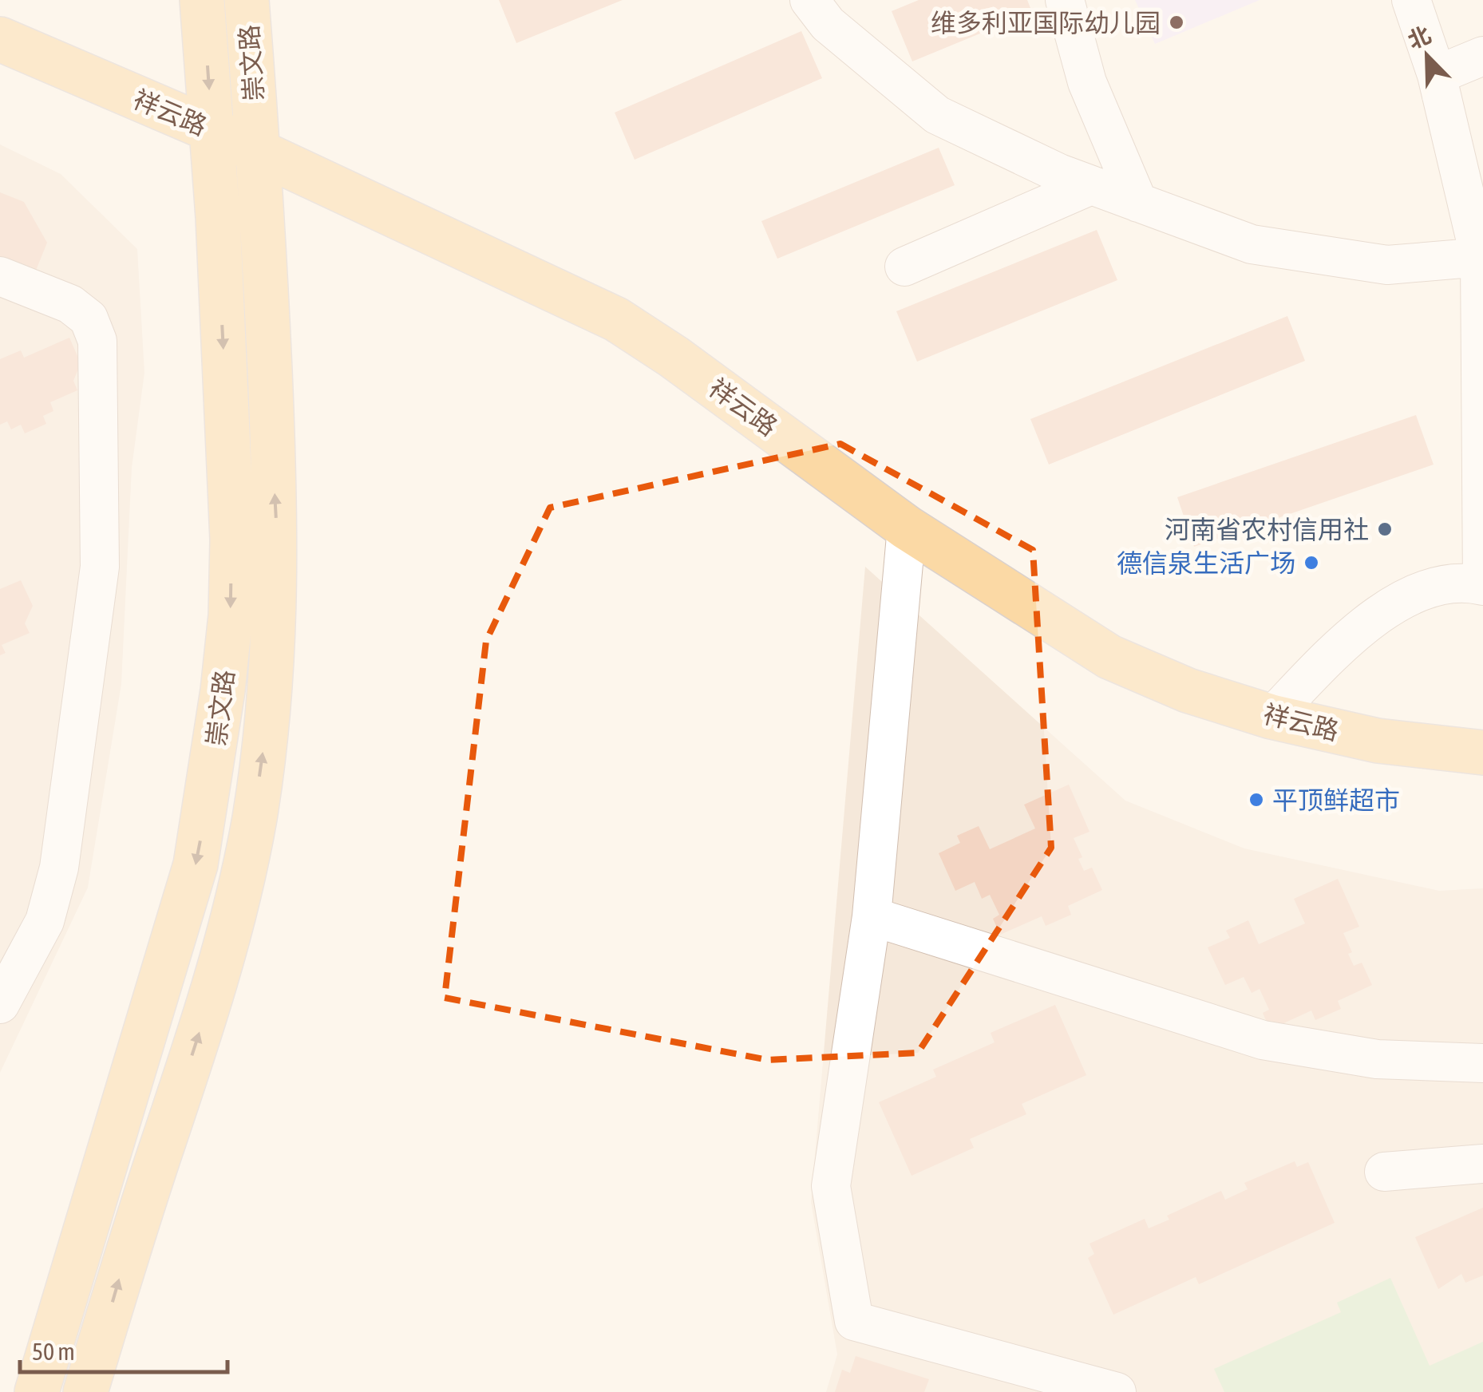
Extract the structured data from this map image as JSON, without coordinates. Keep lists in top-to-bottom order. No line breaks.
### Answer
{"streets":{"main road":["崇文路","祥云路"]},"crossings":[["崇文路","祥云路"]],"places":["维多利亚国际幼儿园","河南省农村信用社","德信泉生活广场","平顶鲜超市"],"scale_bar":"50 m","north":"top left"}
